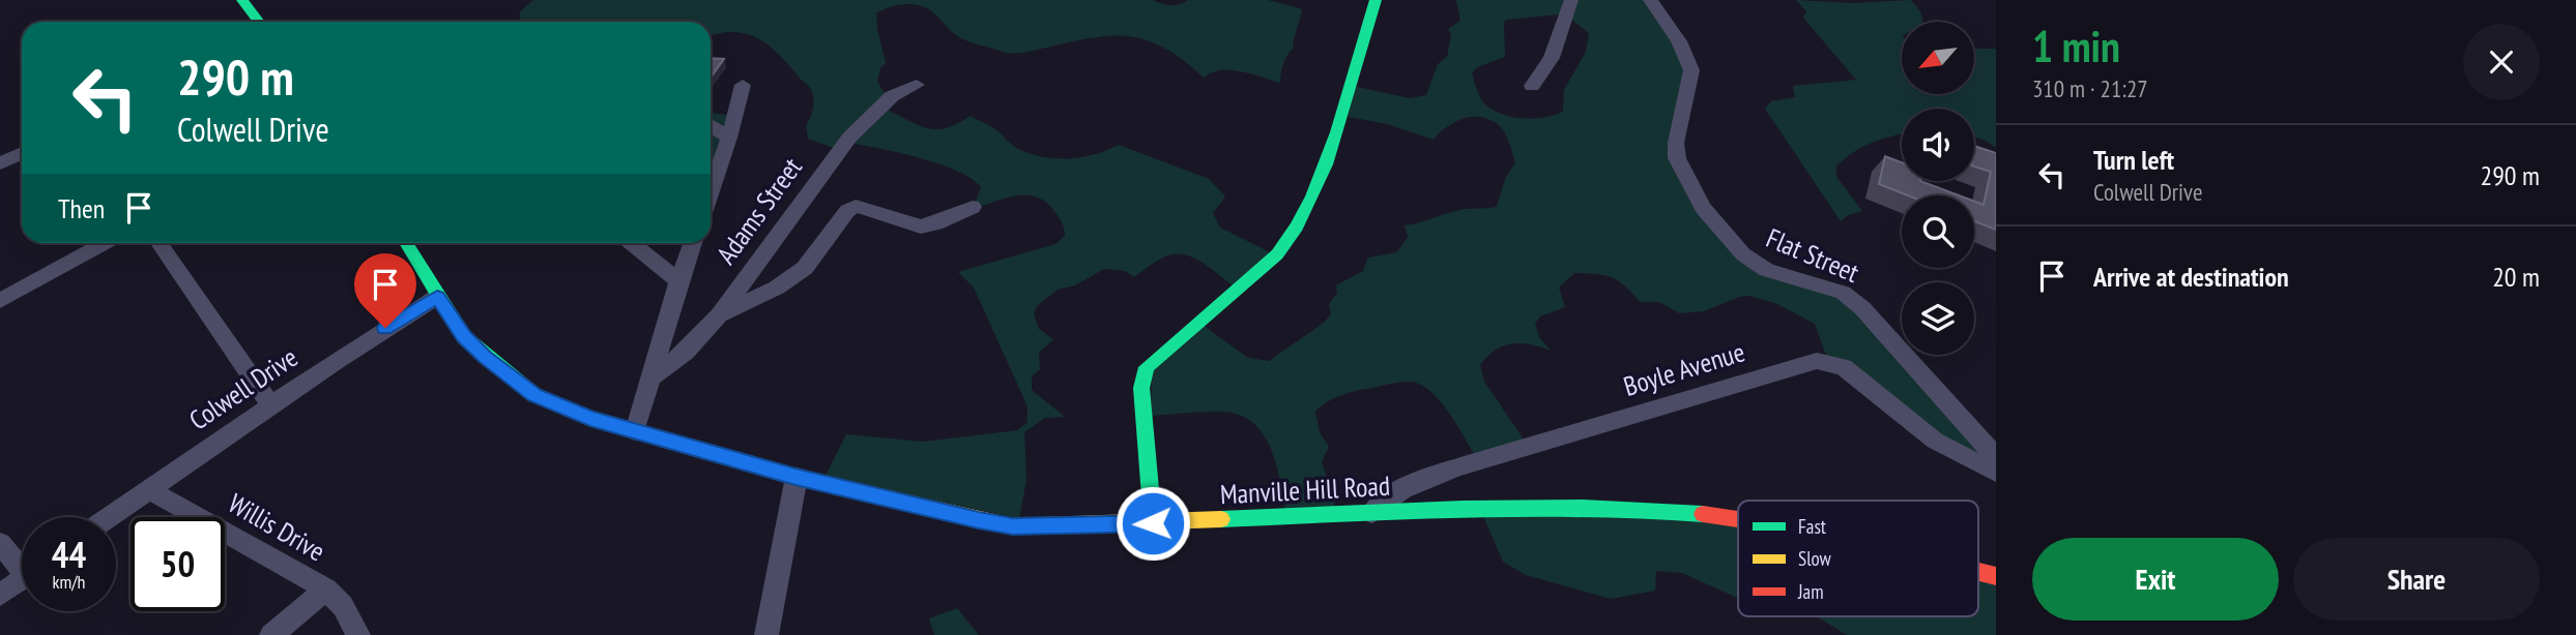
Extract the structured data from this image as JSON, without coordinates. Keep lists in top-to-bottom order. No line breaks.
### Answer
{"streets":{"main road":["Manville Hill Road"],"street":["Adams Street","Flat Street","Boyle Avenue","Colwell Drive","Willis Drive"]},"crossings":[["Boyle Avenue","Manville Hill Road"],["Colwell Drive","Manville Hill Road"],["Colwell Drive","Willis Drive"]],"legend":["Fast","Slow","Jam"],"north":"bottom left","page":{"heading":["1 min","310 m · 21:27"],"turn":["290 m","Colwell Drive"],"list":[{"name":"Turn left","note":"Colwell Drive","value":"290 m"},{"name":"Arrive at destination","value":"20 m"}],"then":"Then","speed":"44 km/h","limit":"50","buttons":["Exit","Share"]}}
